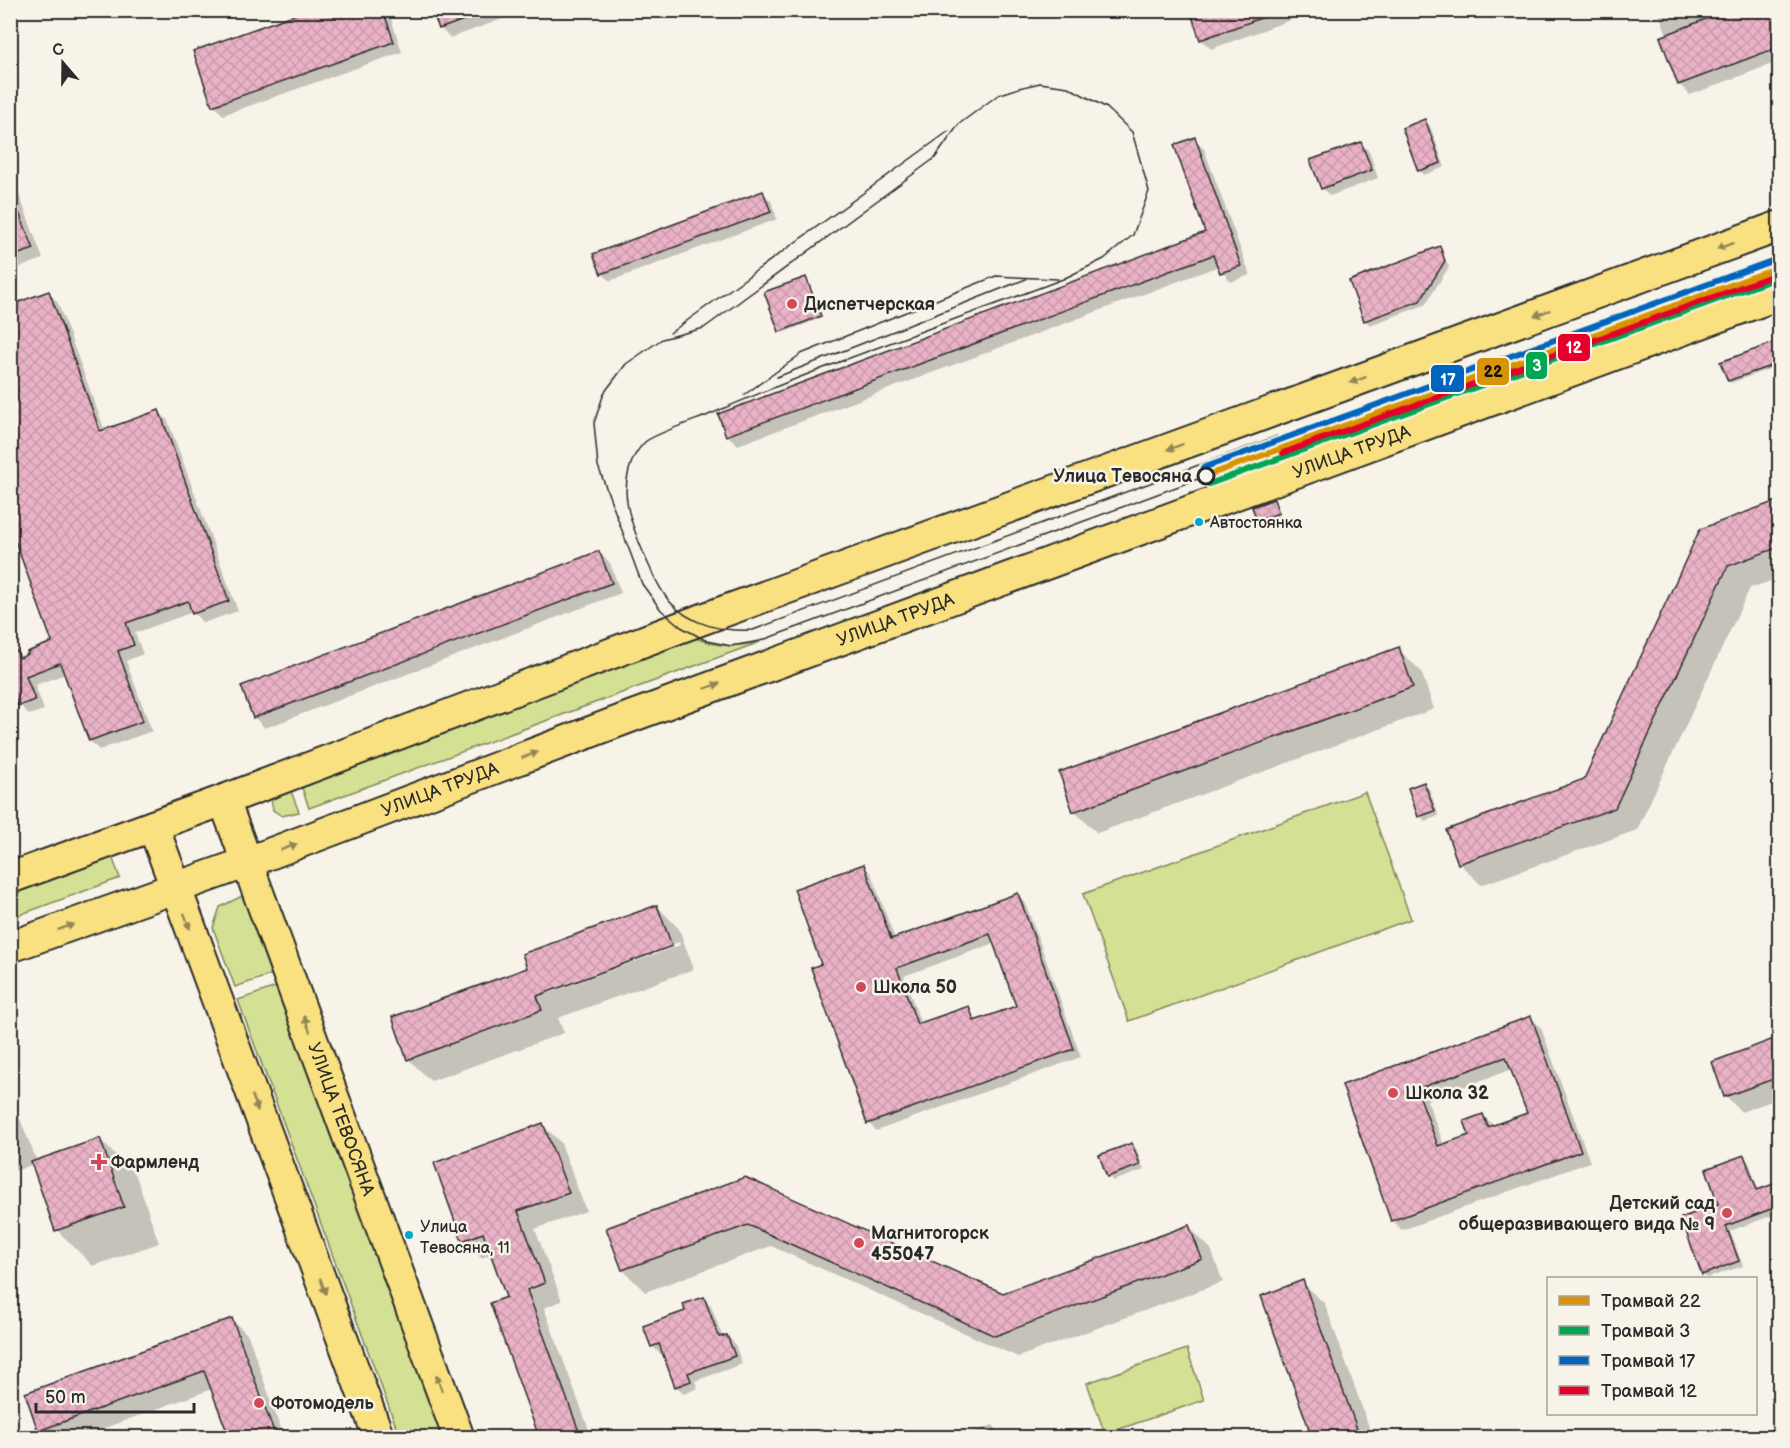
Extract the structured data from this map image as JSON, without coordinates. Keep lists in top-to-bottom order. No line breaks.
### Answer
{"streets":{"main road":["УЛИЦА ТРУДА","УЛИЦА ТЕВОСЯНА"]},"crossings":[["УЛИЦА ТРУДА","УЛИЦА ТЕВОСЯНА"]],"places":{"other":["Диспетчерская","Улица Тевосяна","Автостоянка","Школа 50","Школа 32","Детский сад общеразвивающего вида № 9","Улица Тевосяна, 11","Магнитогорск 455047","Фотомодель"],"health":["Фармленд"]},"lines":["tram line 17","tram line 22","tram line 12","tram line 3"],"legend":["Трамвай 22","Трамвай 3","Трамвай 17","Трамвай 12"],"scale_bar":"50 m","north":"top"}
